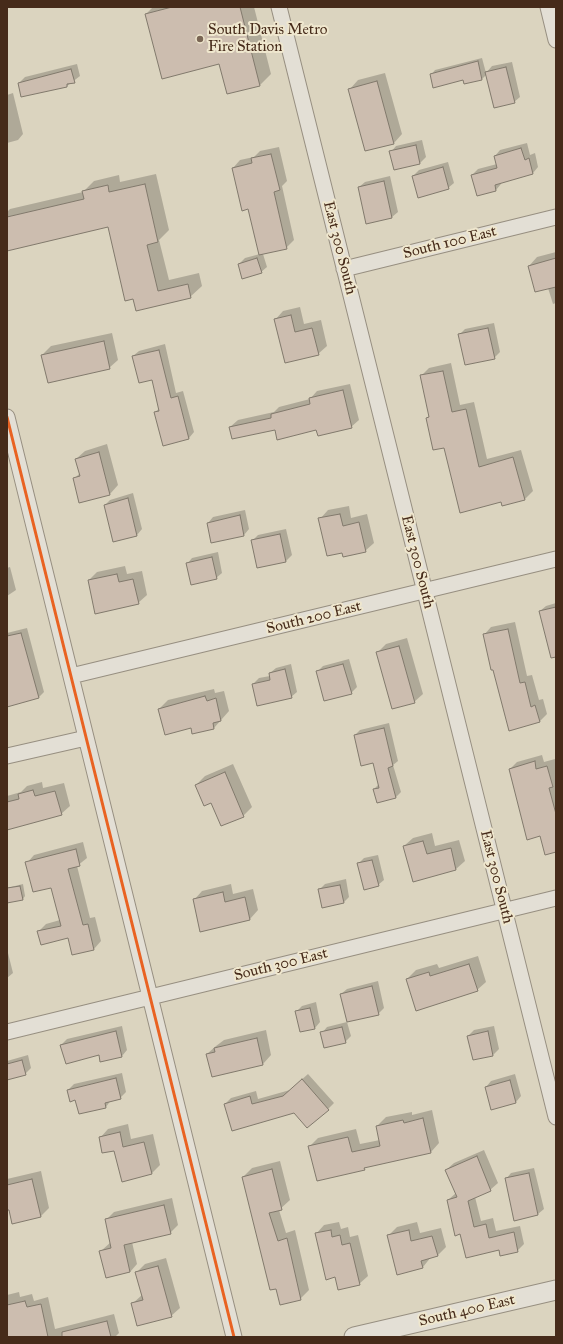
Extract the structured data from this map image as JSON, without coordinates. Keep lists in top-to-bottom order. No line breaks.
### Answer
{"streets":{"street":["South 100 East","East 300 South","South 200 East","South 300 East","South 400 East"]},"crossings":[["South 100 East","East 300 South"],["East 300 South","South 200 East"],["East 300 South","South 300 East"]],"places":["South Davis Metro Fire Station"]}
